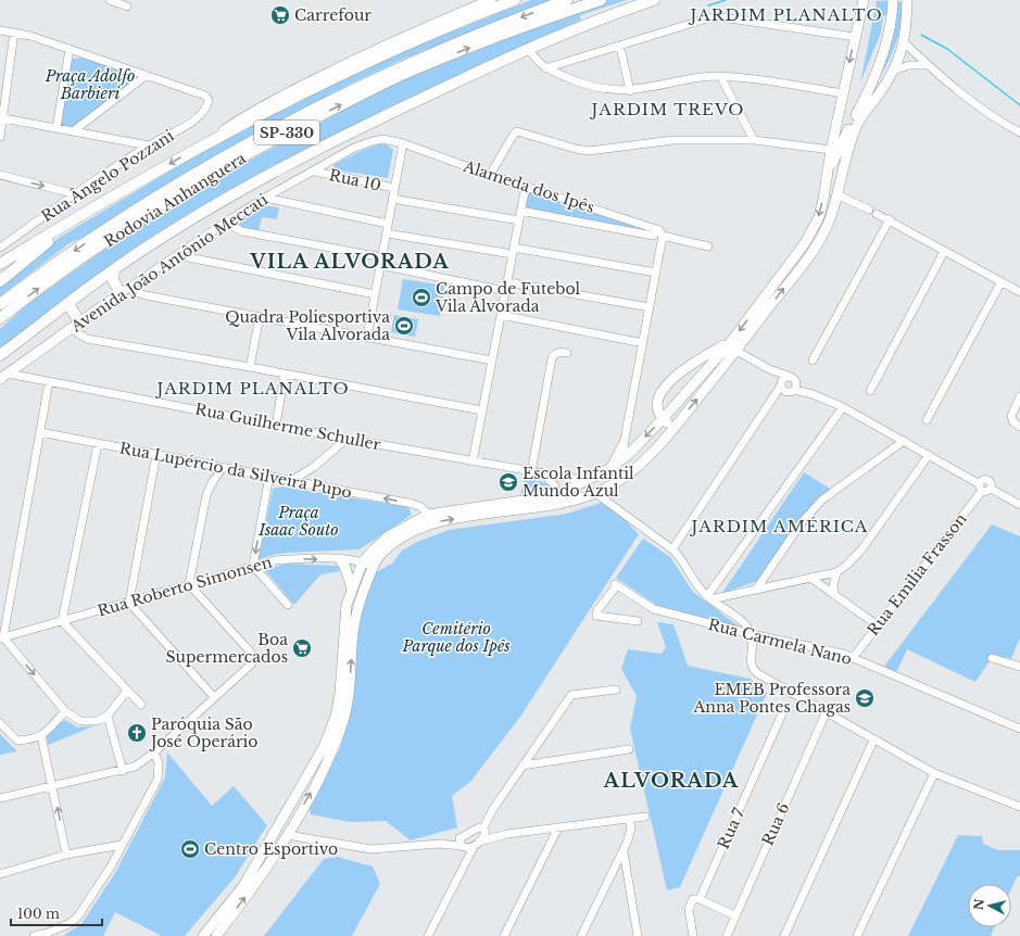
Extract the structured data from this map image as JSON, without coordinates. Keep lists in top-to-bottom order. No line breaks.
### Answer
{"streets":{"highway":["SP-330","Rodovia Anhanguera"],"main road":["Avenida João Antônio Meccati"],"street":["Rua Ângelo Pozzani","Rua 10","Alameda dos Ipês","Rua Guilherme Schuller","Rua Lupércio da Silveira Pupo","Rua Emilia Frasson","Rua Roberto Simonsen","Rua Carmela Nano","Rua 6","Rua 7"]},"crossings":[["Rua 10","Avenida João Antônio Meccati"],["Alameda dos Ipês","Avenida João Antônio Meccati"],["Avenida João Antônio Meccati","Rua Guilherme Schuller"],["Rua Emilia Frasson","Rua Carmela Nano"]],"districts":["JARDIM PLANALTO","JARDIM TREVO","VILA ALVORADA","JARDIM PLANALTO","JARDIM AMÉRICA","ALVORADA"],"parks":["Praça Adolfo Barbieri","Praça Isaac Souto","Cemitério Parque dos Ipês"],"places":{"supermarket":["Carrefour","Boa Supermercados"],"sports":["Campo de Futebol Vila Alvorada","Quadra Poliesportiva Vila Alvorada","Centro Esportivo"],"school or university":["Escola Infantil Mundo Azul","EMEB Professora Anna Pontes Chagas"],"church":["Paróquia São José Operário"]},"scale_bar":"100 m","north":"left"}
